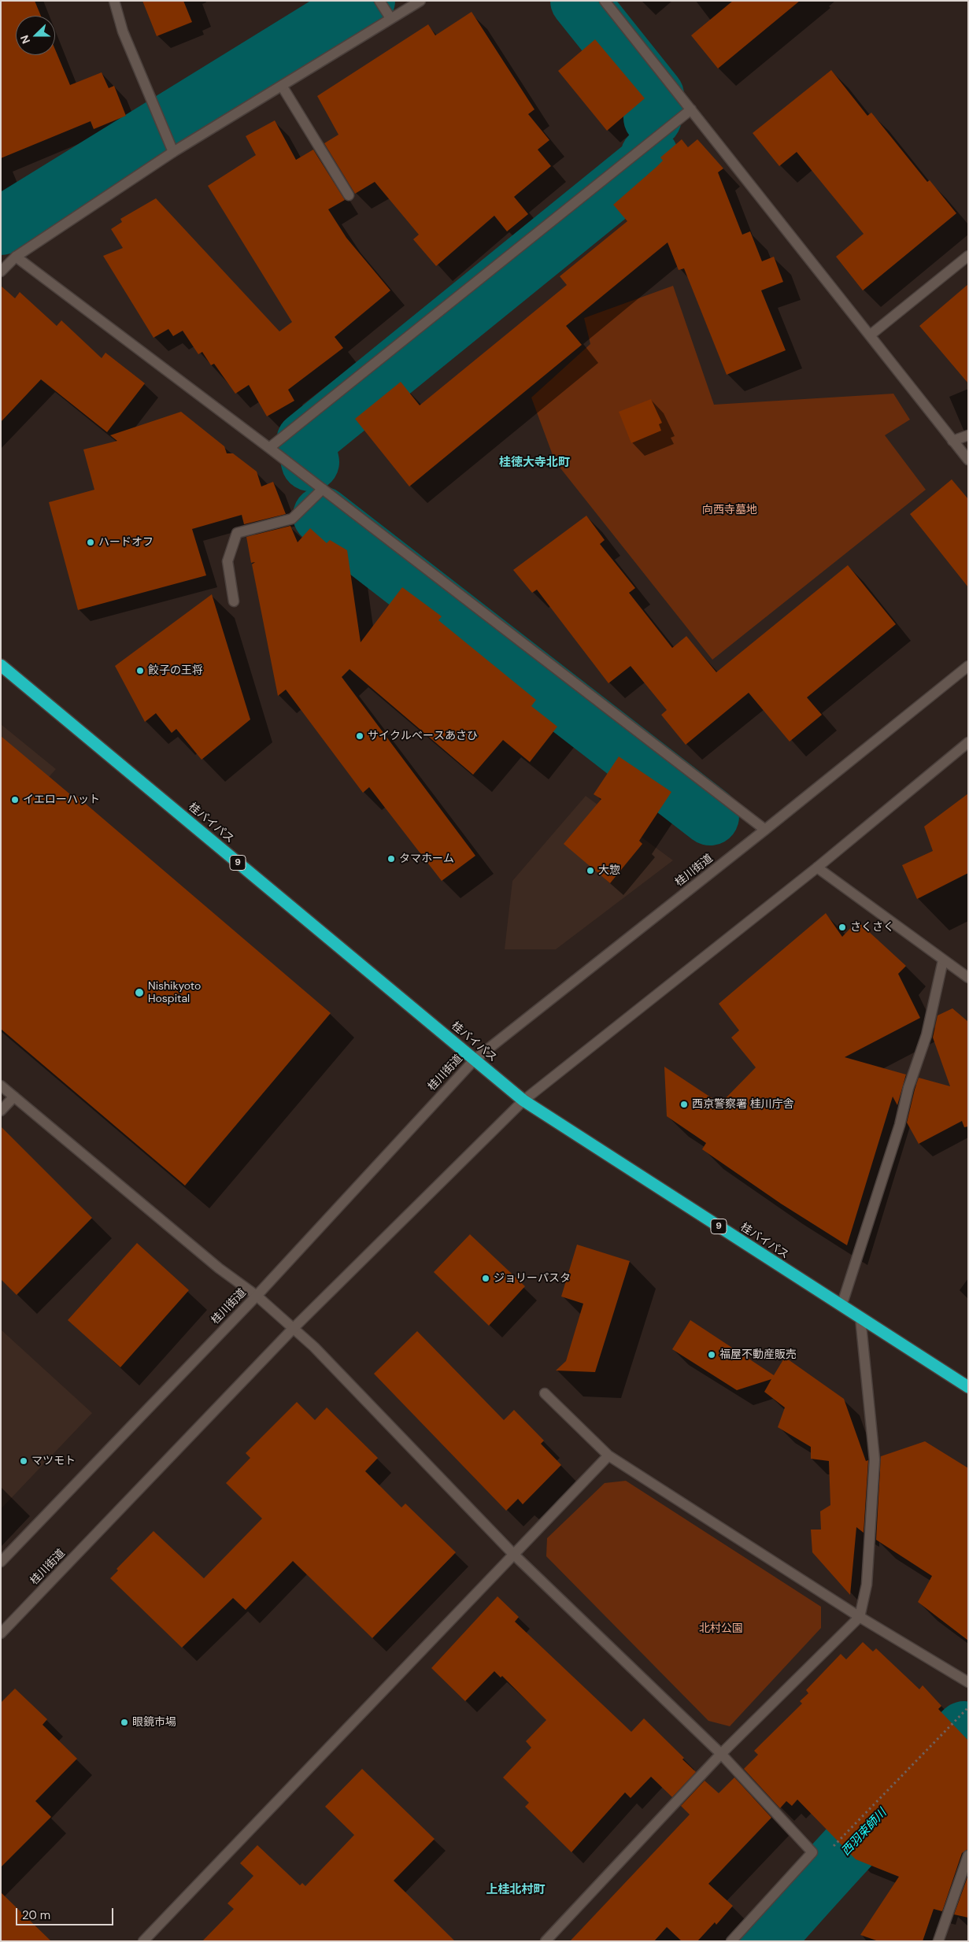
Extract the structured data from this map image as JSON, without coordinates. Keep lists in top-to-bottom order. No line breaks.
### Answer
{"streets":{"highway":["桂バイパス","9"],"street":["桂川街道"]},"crossings":[["桂バイパス","桂川街道"]],"districts":["桂徳大寺北町","上桂北村町"],"water":["西羽束師川"],"parks":["向西寺墓地","北村公園"],"places":["ハードオフ","餃子の王将","サイクルベースあさひ","イエローハット","タマホーム","大惣","さくさく","Nishikyoto Hospital","西京警察署 桂川庁舎","ジョリーパスタ","福屋不動産販売","マツモト","眼鏡市場"],"scale_bar":"20 m","north":"left"}
